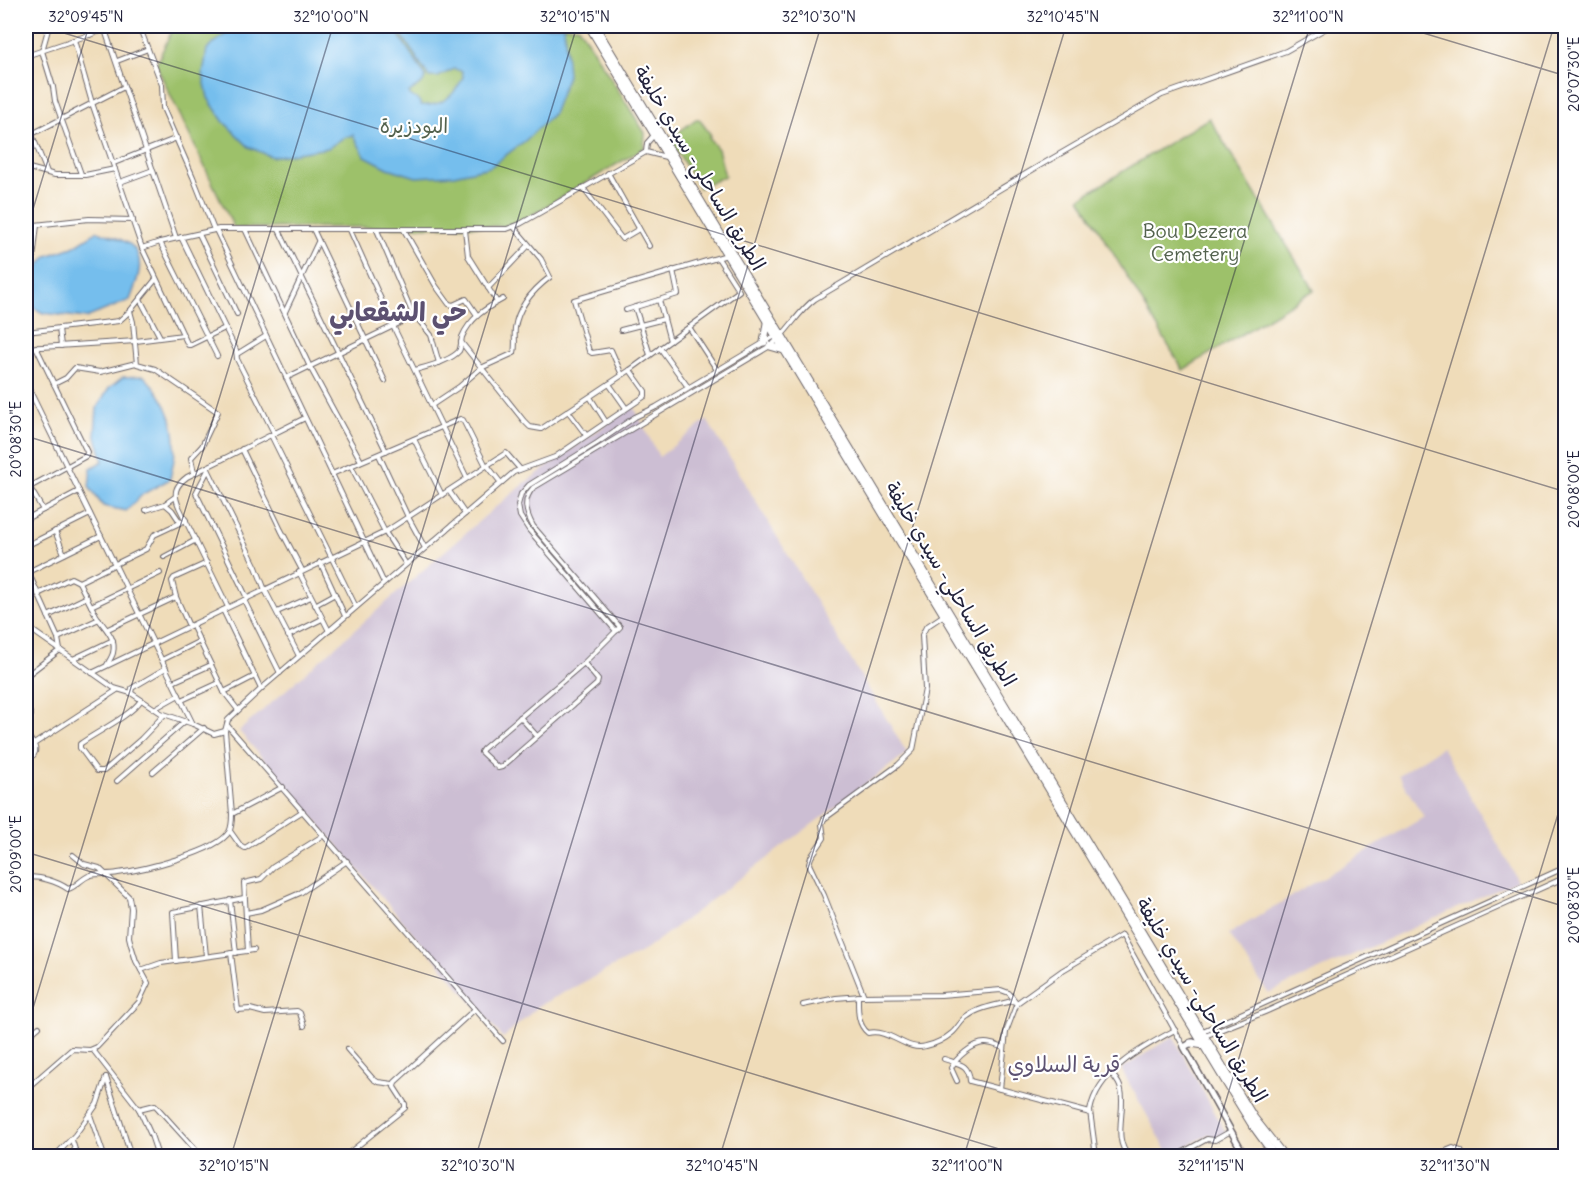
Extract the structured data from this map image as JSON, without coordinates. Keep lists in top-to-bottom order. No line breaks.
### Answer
{"streets":{"highway":["الطريق الساحلي- سيدي خليفة"]},"districts":["حي الشقعابي","قرية السلاوي"],"parks":["البودزيرة","Bou Dezera Cemetery"],"coordinates":["32°09'45\"N","32°10'00\"N","32°10'15\"N","32°10'30\"N","32°10'45\"N","32°11'00\"N","20°07'30\"E","20°08'30\"E","20°08'00\"E","20°09'00\"E","32°11'15\"N","32°11'30\"N"]}
